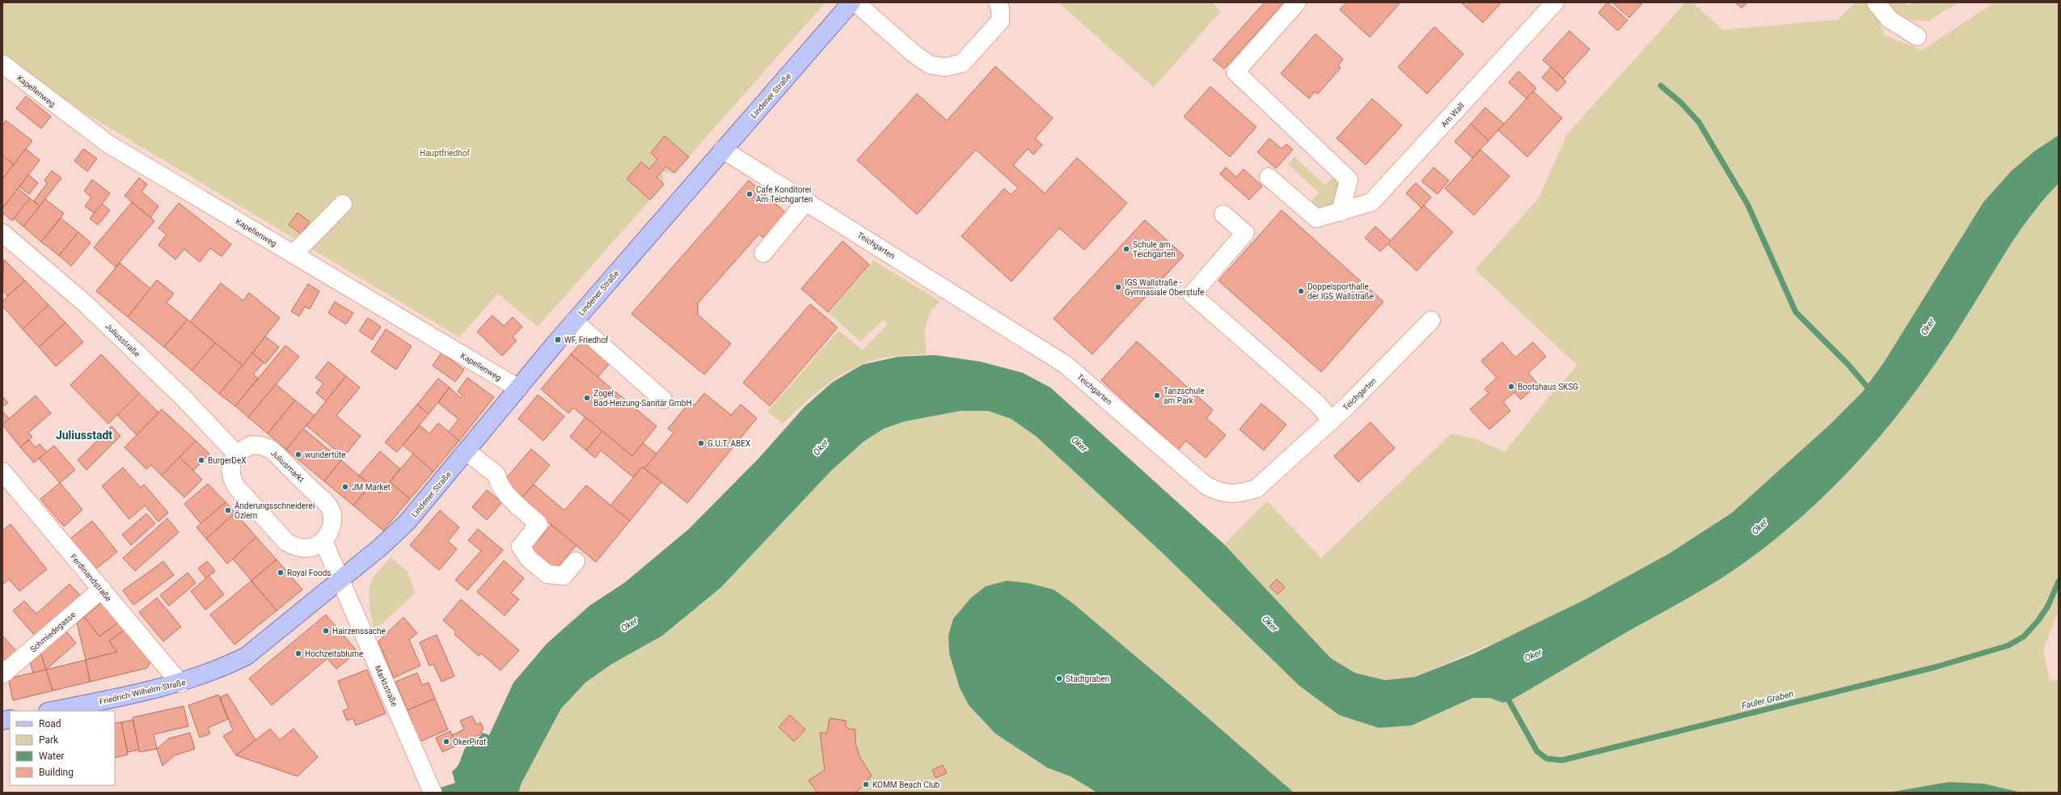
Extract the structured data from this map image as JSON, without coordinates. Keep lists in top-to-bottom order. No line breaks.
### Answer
{"streets":{"main road":["Lindener Straße","Friedrich-Wilhelm-Straße"],"street":["Kapellenweg","Am Wall","Teichgarten","Juliusstraße","Juliusmarkt","Ferdinandstraße","Schmiedegasse","Marktstraße"]},"crossings":[["Kapellenweg","Lindener Straße"],["Lindener Straße","Teichgarten"],["Lindener Straße","Marktstraße"],["Lindener Straße","Friedrich-Wilhelm-Straße"],["Juliusstraße","Juliusmarkt"],["Ferdinandstraße","Schmiedegasse"],["Ferdinandstraße","Friedrich-Wilhelm-Straße"],["Marktstraße","Friedrich-Wilhelm-Straße"]],"districts":["Juliusstadt"],"water":["Oker","Fauler Graben"],"parks":["Hauptfriedhof"],"places":{"other":["Cafe Konditorei Am Teichgarten","Schule am Teichgarten","IGS Wallstraße - Gymnasiale Oberstufe","Doppelsporthalle der IGS Wallstraße","Bootshaus SKSG","Tanzschule am Park","Zogel Bad-Heizung-Sanitär GmbH","G.U.T. ABEX","wundertüte","BurgerDeX","JM Market","Änderungsschneiderei Özlem","Royal Foods","Hairzenssache","Hochzeitsblume","Stadtgraben","OkerPirat","KOMM Beach Club"],"transit":["WF, Friedhof"]},"legend":["Road","Park","Water","Building"]}
